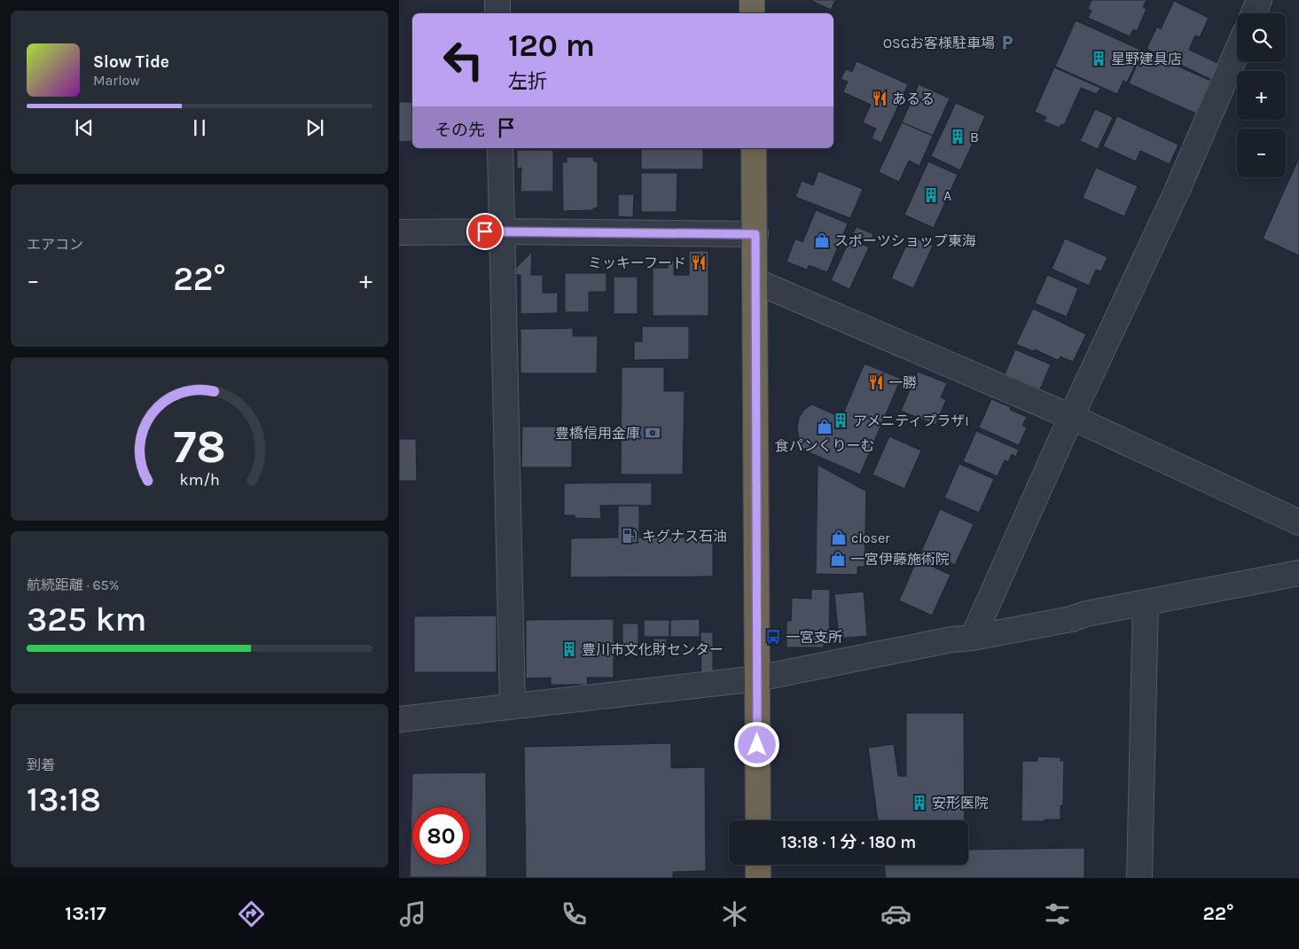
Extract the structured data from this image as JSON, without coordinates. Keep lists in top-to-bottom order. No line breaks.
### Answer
{"places":{"parking":["OSGお客様駐車場"],"building":["星野建具店","B","A","アメニティプラザI","豊川市文化財センター","安形医院"],"restaurant":["あるる","ミッキーフード","一勝"],"shop":["スポーツショップ東海","食パンくりーむ","closer","一宮伊藤施術院"],"bank":["豊橋信用金庫"],"fuel station":["キグナス石油"],"bus stop":["一宮支所"]},"page":{"map_buttons":["+","−"],"turn":["120 m","左折"],"song":["Slow Tide","Marlow"],"then":"その先","tile":["エアコン",["航続距離 · 65%","325 km"],["到着","13:18"]],"heat":["−","22°","+"],"limit":"80","trip":"13:18 · 1 分 · 180 m","tabs":["13:17","22°"],"gauge":["78","km/h"]}}
